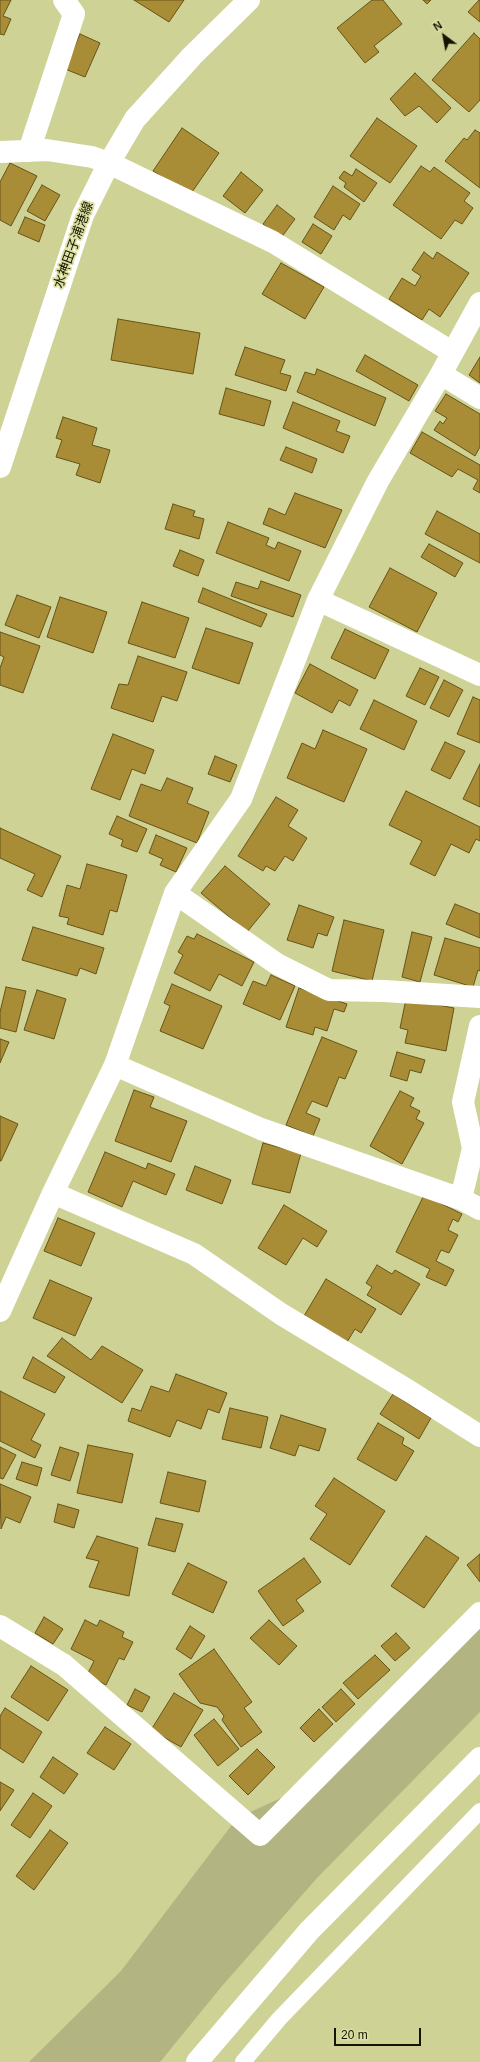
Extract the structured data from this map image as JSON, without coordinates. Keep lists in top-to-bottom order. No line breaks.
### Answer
{"streets":{"street":["水神田子浦港線"]},"scale_bar":"20 m","north":"top left"}
